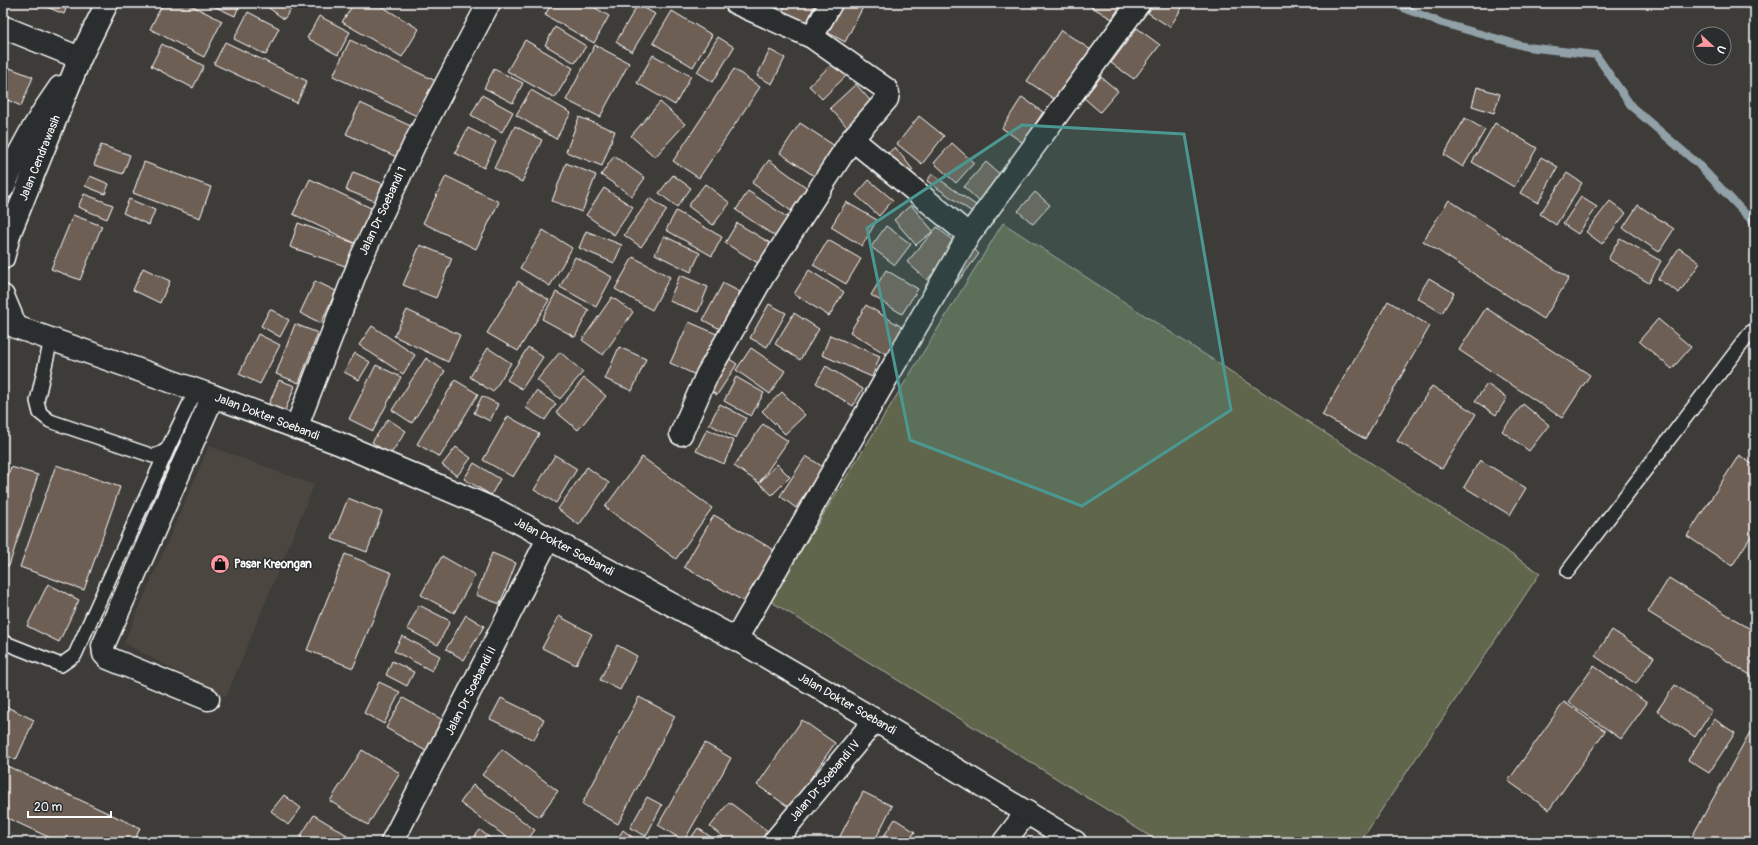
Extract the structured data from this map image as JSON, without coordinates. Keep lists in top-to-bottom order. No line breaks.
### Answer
{"streets":{"street":["Jalan Cendrawasih","Jalan Dr Soebandi 1","Jalan Dokter Soebandi","Jalan Dr Soebandi II","Jalan Dr Soebandi IV"]},"crossings":[["Jalan Dr Soebandi 1","Jalan Dokter Soebandi"],["Jalan Dokter Soebandi","Jalan Dr Soebandi II"],["Jalan Dokter Soebandi","Jalan Dr Soebandi IV"]],"places":{"shop":["Pasar Kreongan"]},"scale_bar":"20 m","north":"right"}
